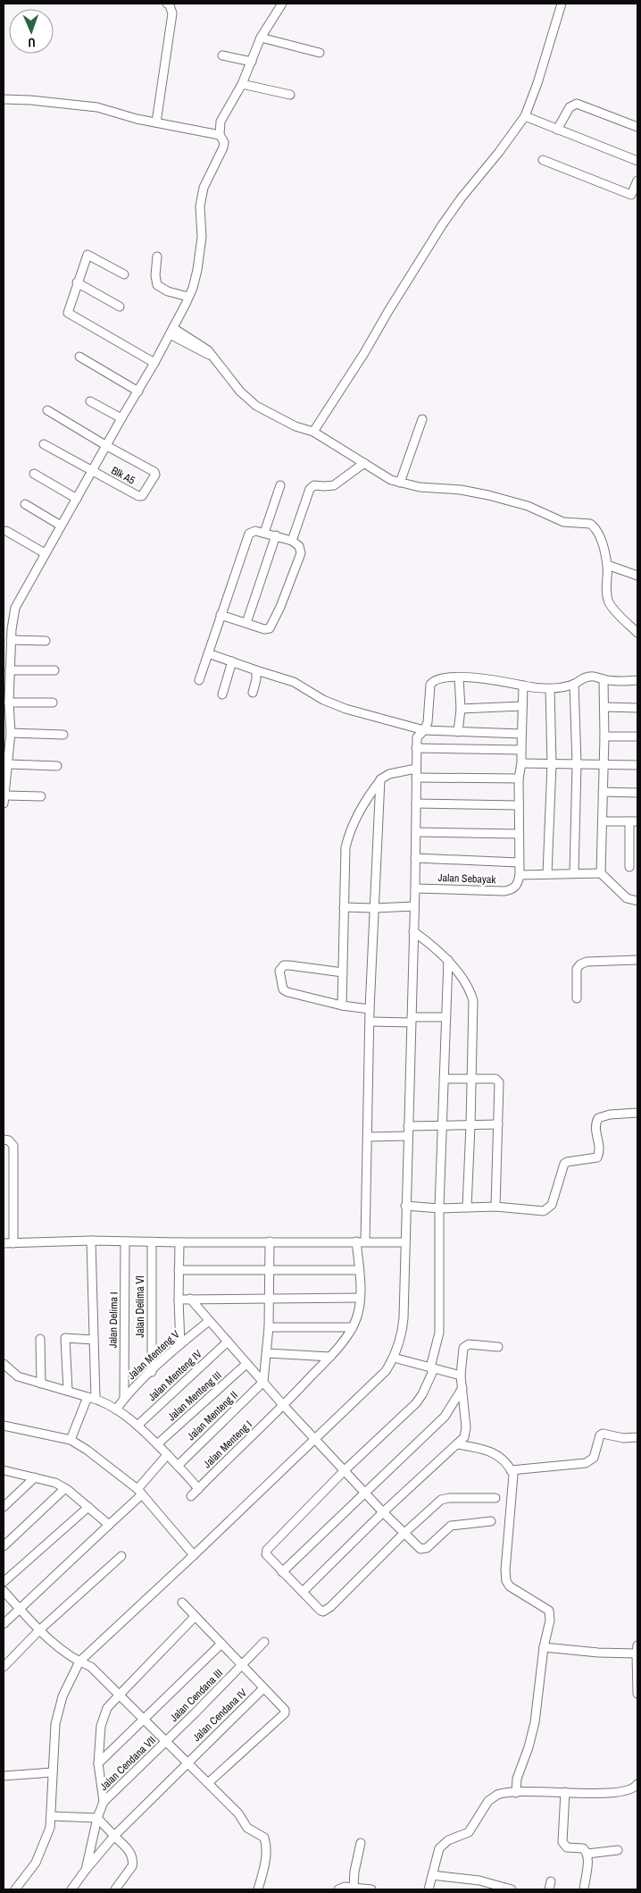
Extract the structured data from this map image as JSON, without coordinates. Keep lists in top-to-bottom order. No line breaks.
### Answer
{"streets":{"street":["Blk A5","Jalan Sebayak","Jalan Delima VI","Jalan Delima I","Jalan Menteng V","Jalan Menteng IV","Jalan Menteng III","Jalan Menteng II","Jalan Menteng I","Jalan Cendana III","Jalan Cendana IV","Jalan Cendana VII"]},"crossings":[["Jalan Delima VI","Jalan Menteng V"],["Jalan Delima I","Jalan Menteng V"],["Jalan Cendana III","Jalan Cendana VII"]],"north":"bottom"}
